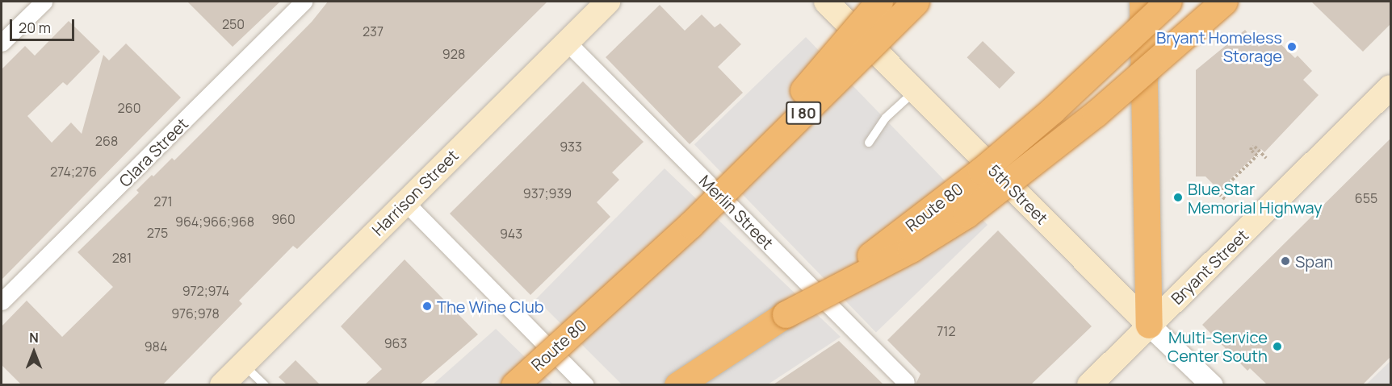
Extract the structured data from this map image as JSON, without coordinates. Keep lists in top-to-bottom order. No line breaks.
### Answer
{"streets":{"highway":["I 80","Route 80"],"main road":["Harrison Street","5th Street","Bryant Street"],"street":["Clara Street","Merlin Street"]},"crossings":[["Harrison Street","Merlin Street"],["5th Street","Bryant Street"]],"places":["Bryant Homeless Storage","Blue Star Memorial Highway","Span","The Wine Club","Multi-Service Center South"],"house_numbers":["250","237","928","260","268","933","274;276","937;939","655","271","960","964;966;968","275","943","281","972;974","976;978","712","963","984"],"scale_bar":"20 m","north":"top"}
